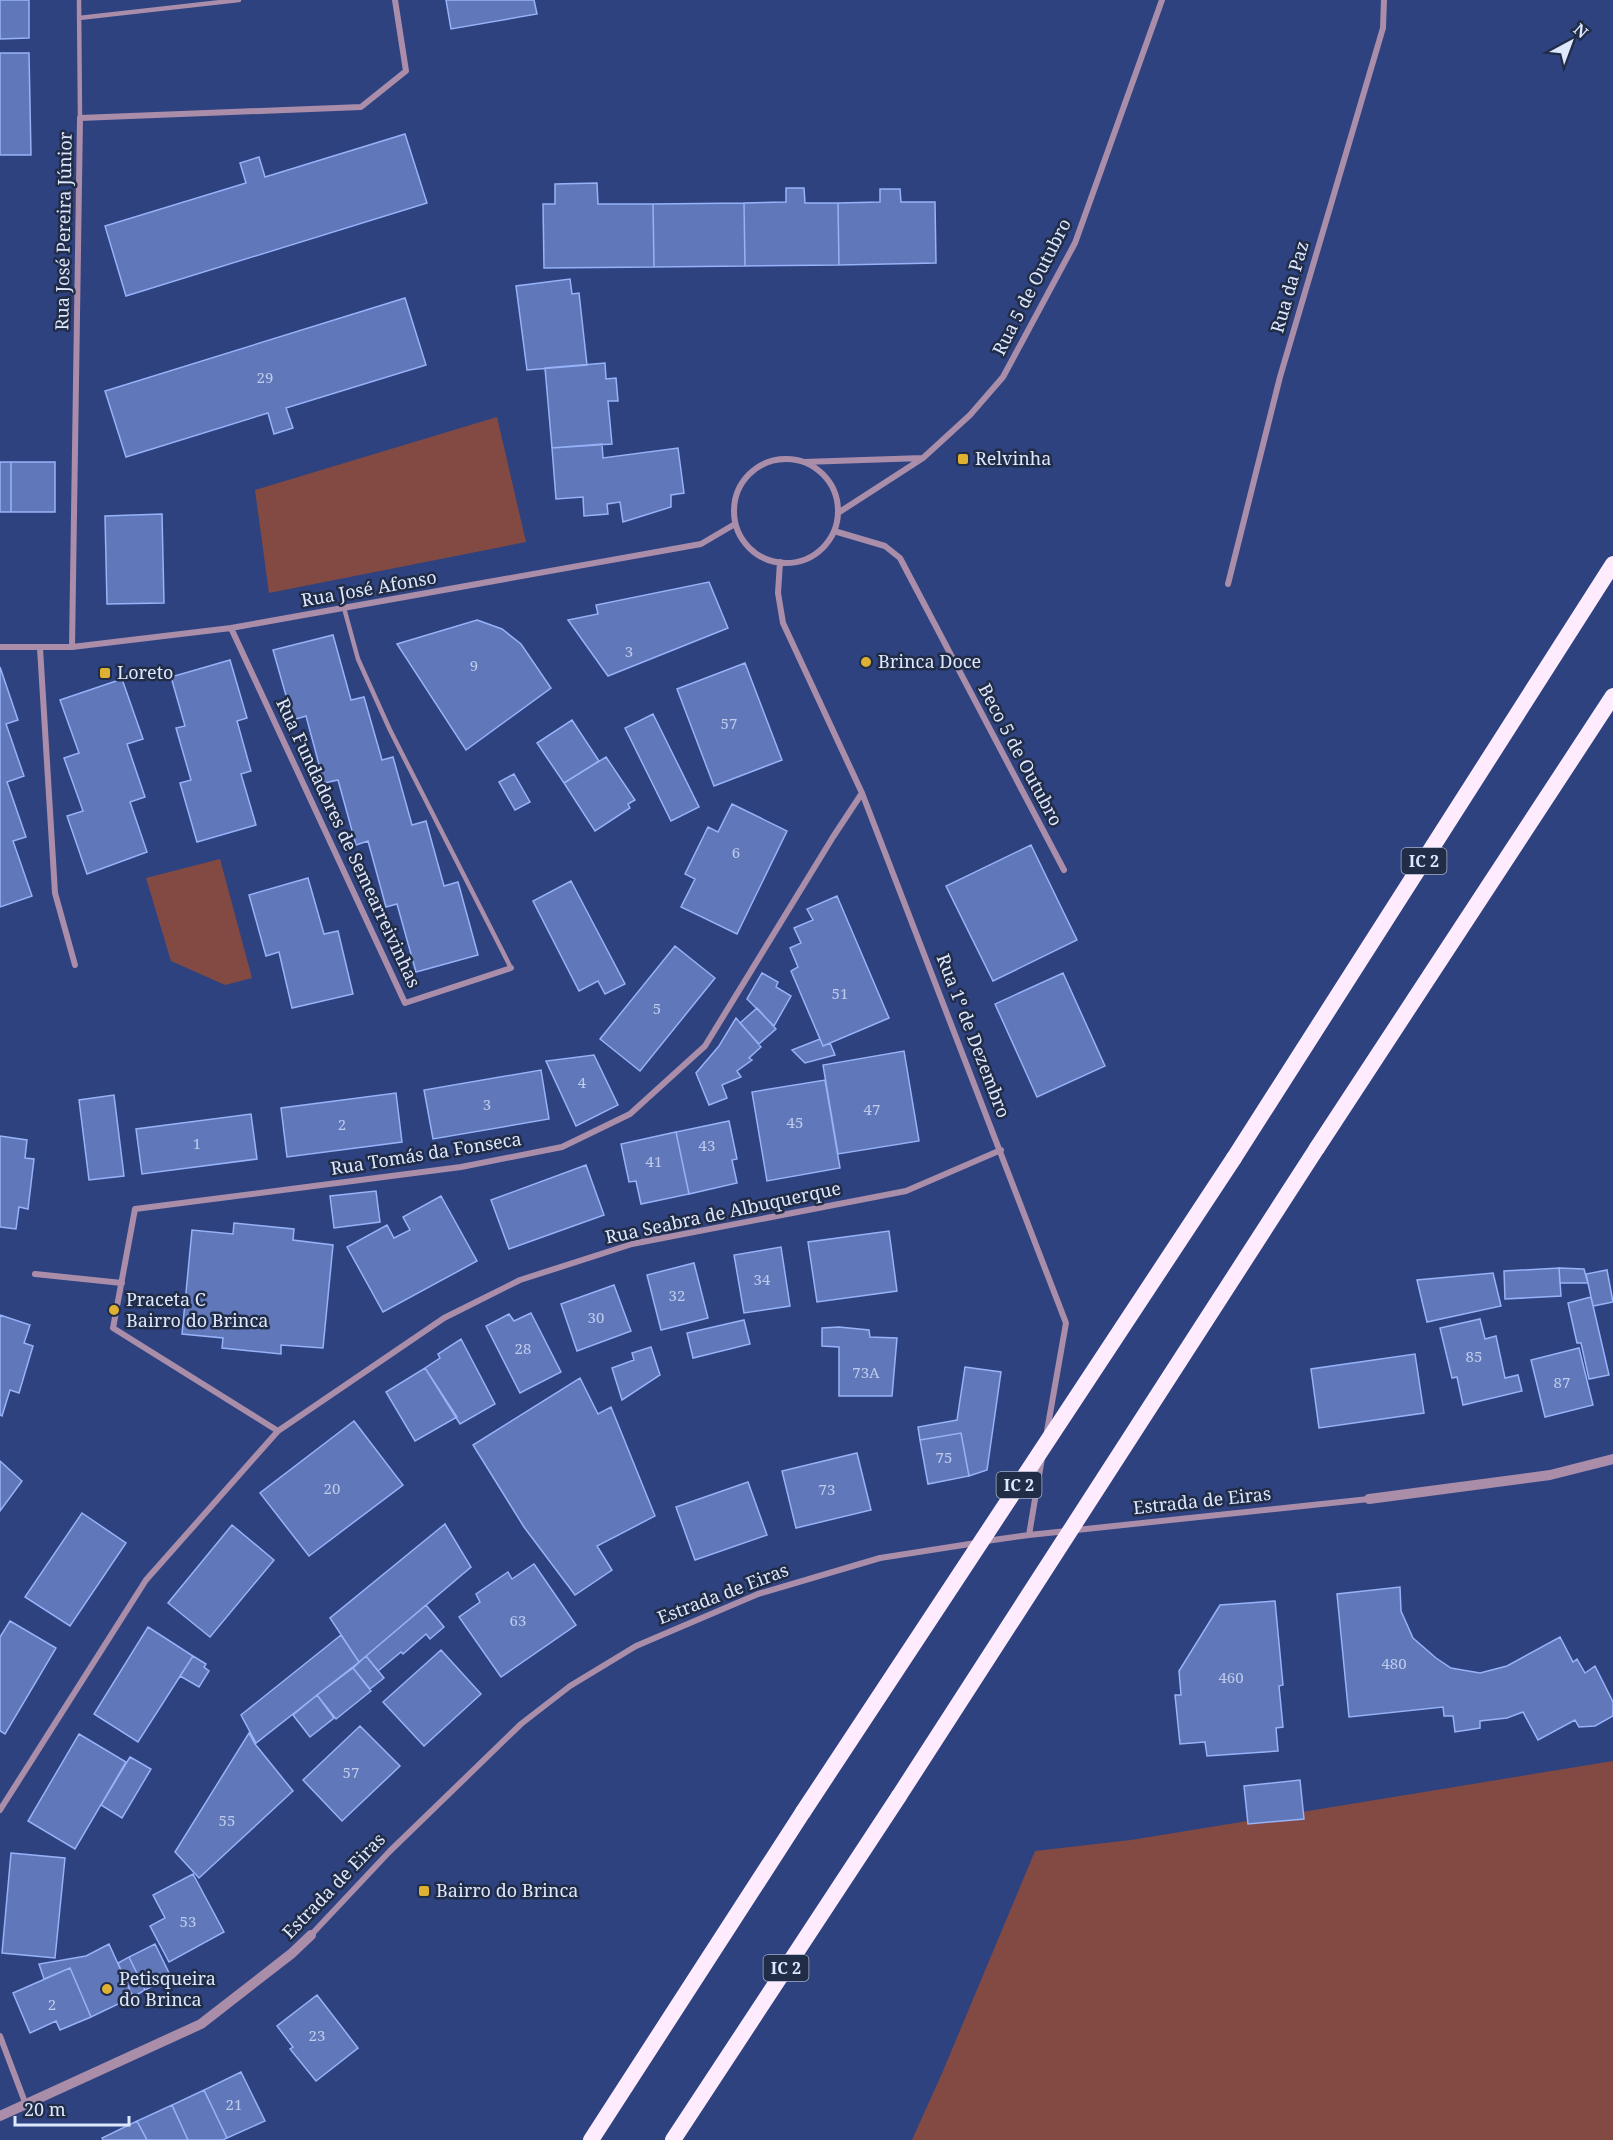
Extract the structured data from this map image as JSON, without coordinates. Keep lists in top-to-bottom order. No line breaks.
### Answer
{"streets":{"highway":["IC 2"],"street":["Rua José Pereira Júnior","Rua 5 de Outubro","Rua da Paz","Rua José Afonso","Beco 5 de Outubro","Rua Fundadores de Semearreivinhas","Rua 1º de Dezembro","Rua Tomás da Fonseca","Rua Seabra de Albuquerque","Estrada de Eiras"]},"crossings":[["Rua José Pereira Júnior","Rua José Afonso"],["Rua 5 de Outubro","Rua José Afonso"],["Rua 5 de Outubro","Beco 5 de Outubro"],["Rua 5 de Outubro","Rua 1º de Dezembro"],["Rua José Afonso","Beco 5 de Outubro"],["Rua José Afonso","Rua Fundadores de Semearreivinhas"],["Rua José Afonso","Rua 1º de Dezembro"],["Beco 5 de Outubro","Rua 1º de Dezembro"],["Rua 1º de Dezembro","Rua Tomás da Fonseca"],["Rua 1º de Dezembro","Rua Seabra de Albuquerque"],["Rua 1º de Dezembro","Estrada de Eiras"],["Rua Tomás da Fonseca","Rua Seabra de Albuquerque"]],"places":{"transit":["Relvinha","Loreto","Bairro do Brinca"],"other":["Brinca Doce","Praceta C Bairro do Brinca","Petisqueira do Brinca"]},"house_numbers":["29","3","9","57","6","51","5","4","3","47","45","2","1","43","41","34","32","30","28","85","73A","87","75","20","73","63","480","460","57","55","53","2","23","21"],"scale_bar":"20 m","north":"top right"}
